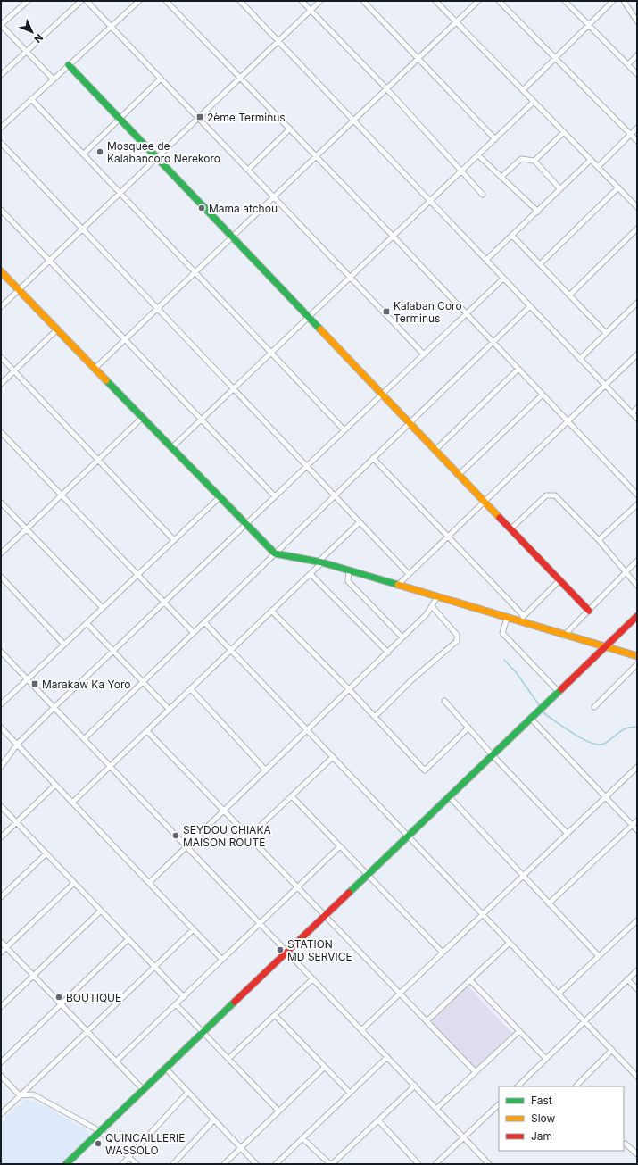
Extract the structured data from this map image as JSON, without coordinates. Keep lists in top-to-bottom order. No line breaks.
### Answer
{"places":{"transit":["2ème Terminus","Kalaban Coro Terminus","Marakaw Ka Yoro"],"other":["Mosquee de Kalabancoro Nerekoro","Mama atchou","SEYDOU CHIAKA MAISON ROUTE","STATION MD SERVICE","BOUTIQUE","QUINCAILLERIE WASSOLO"]},"legend":["Fast","Slow","Jam"],"north":"bottom right"}
